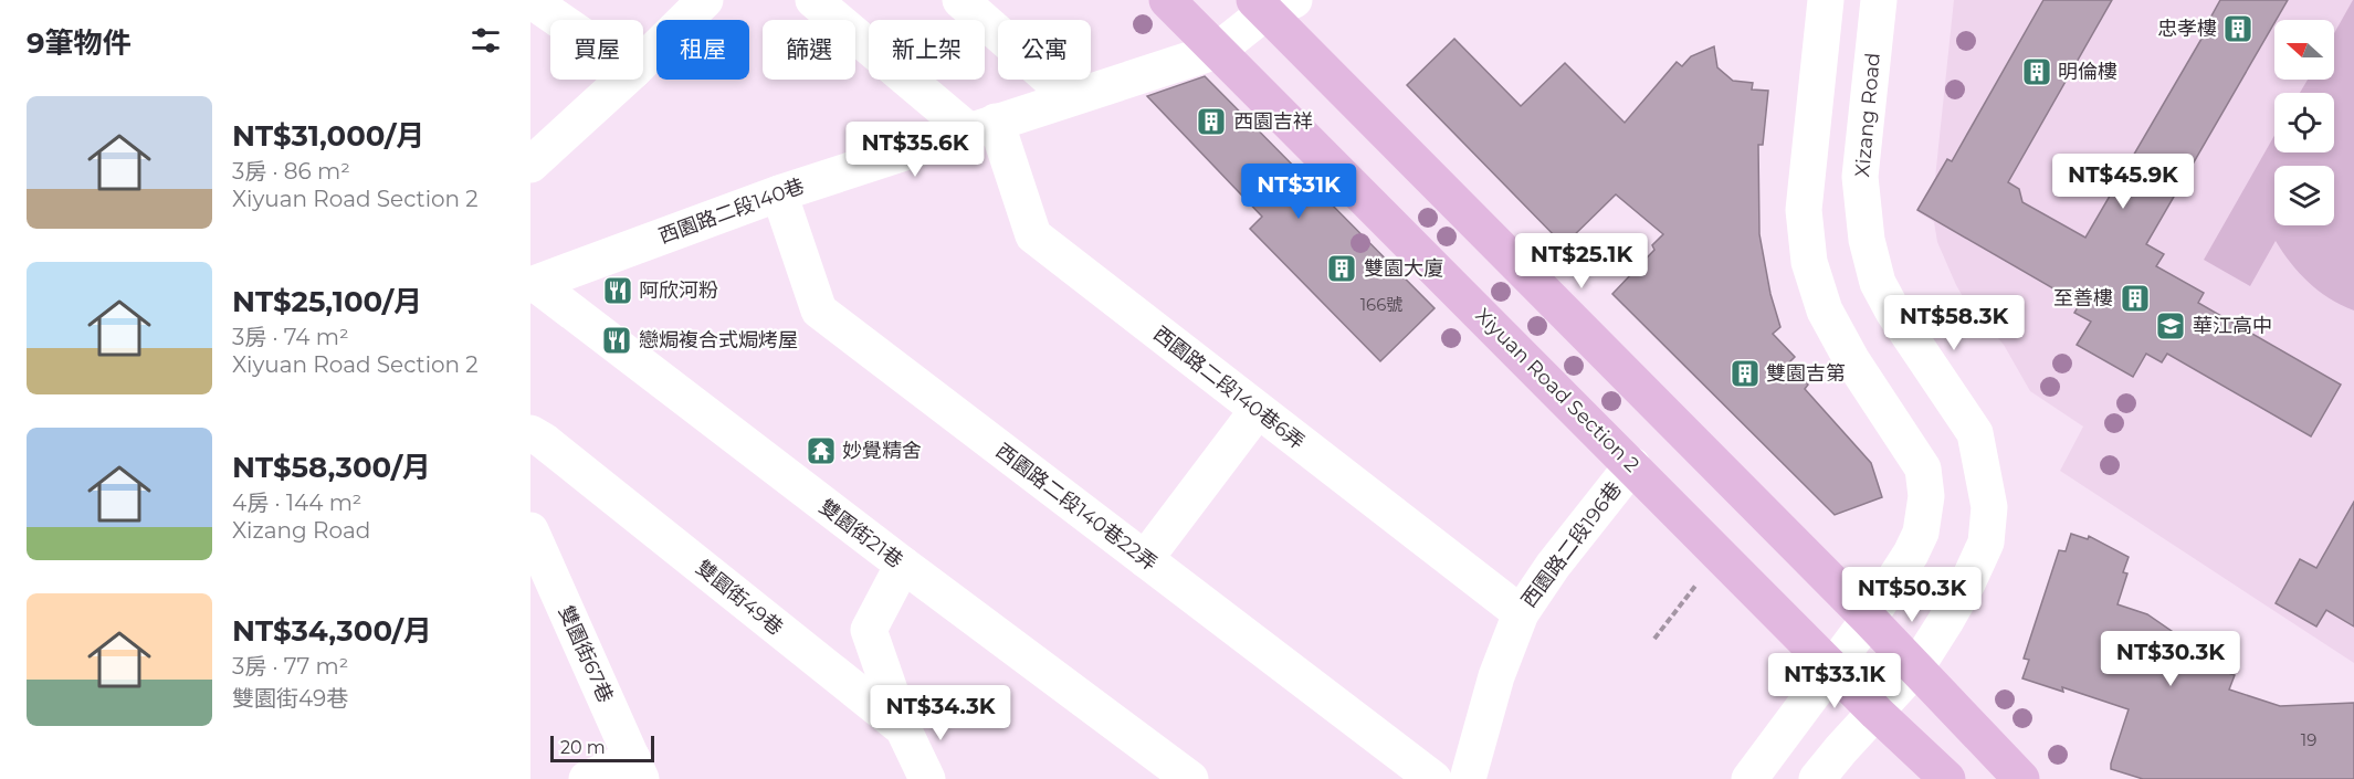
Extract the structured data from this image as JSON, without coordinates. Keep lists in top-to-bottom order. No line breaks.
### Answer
{"streets":{"main road":["Xiyuan Road Section 2"],"street":["Xizang Road","西園路二段140巷","西園路二段140巷6弄","西園路二段140巷22弄","雙園街21巷","西園路二段196巷","雙園街49巷","雙園街67巷"]},"crossings":[["Xizang Road","Xiyuan Road Section 2"],["西園路二段140巷","西園路二段140巷6弄"],["西園路二段140巷","Xiyuan Road Section 2"],["西園路二段140巷","西園路二段140巷22弄"],["西園路二段140巷","雙園街21巷"],["西園路二段140巷6弄","西園路二段196巷"],["Xiyuan Road Section 2","西園路二段196巷"]],"places":{"building":["忠孝樓","明倫樓","西園吉祥","雙園大廈","至善樓","雙園吉第"],"restaurant":["阿欣河粉","戀焗複合式焗烤屋"],"school or university":["華江高中"],"temple":["妙覺精舍"]},"house_numbers":["166號","19"],"scale_bar":"20 m","north":"left","page":{"heading":"9筆物件","chip":["買屋","租屋","篩選","新上架","公寓"],"list":[{"name":"NT$31,000/月","note":"3房 · 86 m² · Xiyuan Road Section 2"},{"name":"NT$25,100/月","note":"3房 · 74 m² · Xiyuan Road Section 2"},{"name":"NT$58,300/月","note":"4房 · 144 m² · Xizang Road"},{"name":"NT$34,300/月","note":"3房 · 77 m² · 雙園街49巷"}],"price":["NT$35.6K","NT$45.9K","NT$31K","NT$25.1K","NT$58.3K","NT$50.3K","NT$30.3K","NT$33.1K","NT$34.3K"],"scale":"20 m"}}
